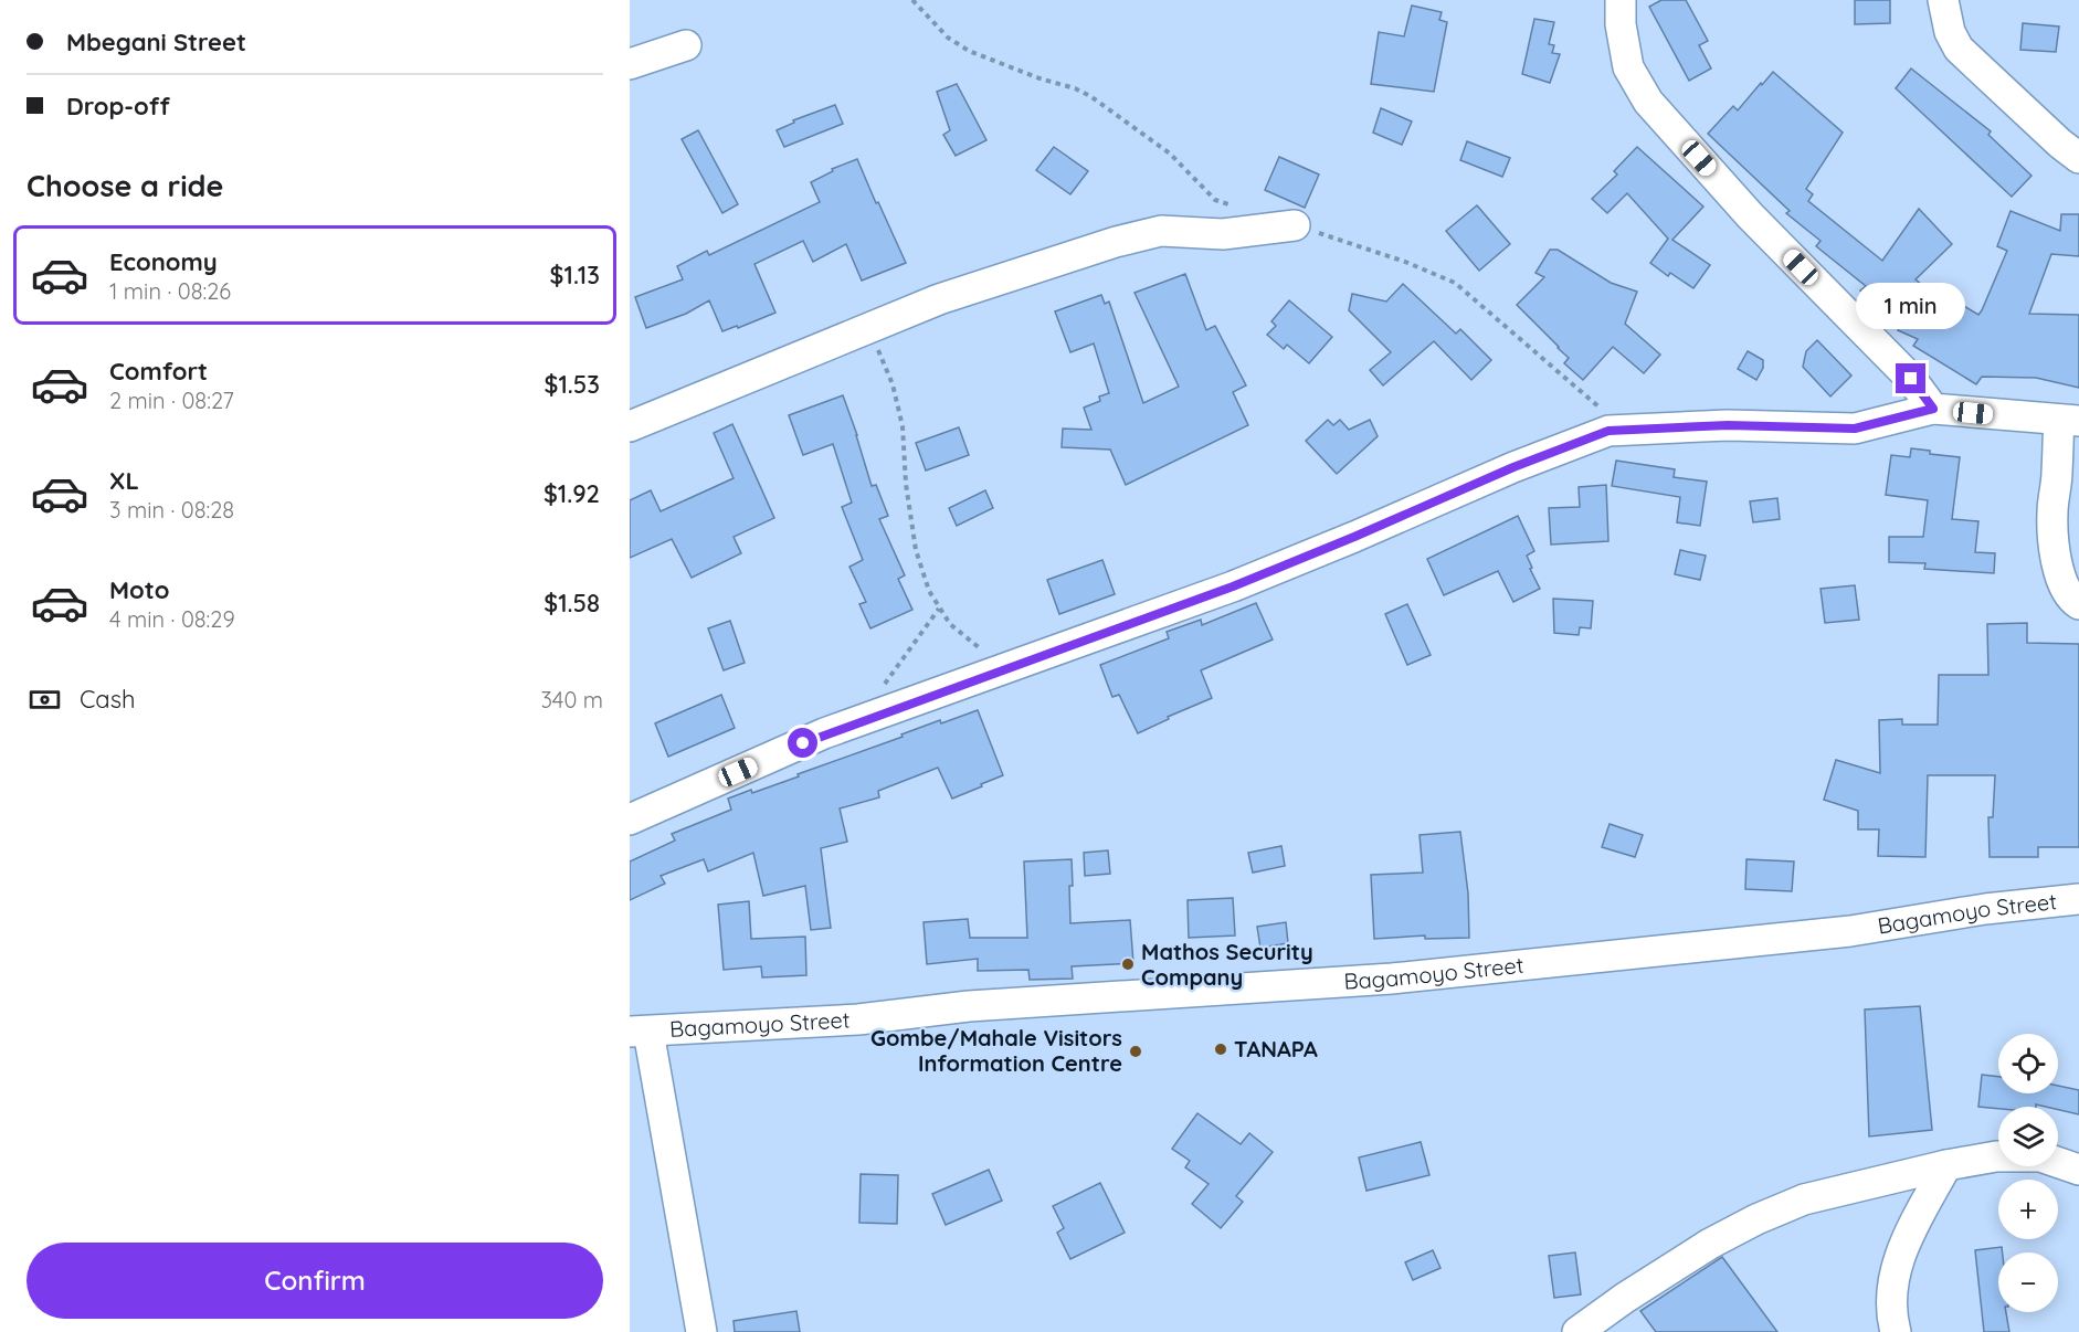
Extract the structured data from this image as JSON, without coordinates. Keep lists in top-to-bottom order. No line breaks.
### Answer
{"streets":{"street":["Bagamoyo Street"]},"places":["Mathos Security Company","TANAPA","Gombe/Mahale Visitors Information Centre"],"page":{"banner":["Mbegani Street","Drop-off"],"heading":"Choose a ride","list":[{"name":"Economy","note":"1 min · 08:26","value":"$1.13"},{"name":"Comfort","note":"2 min · 08:27","value":"$1.53"},{"name":"XL","note":"3 min · 08:28","value":"$1.92"},{"name":"Moto","note":"4 min · 08:29","value":"$1.58"}],"bubble":"1 min","pay":["Cash","340 m"],"map_buttons":["+","−"],"buttons":"Confirm"}}
